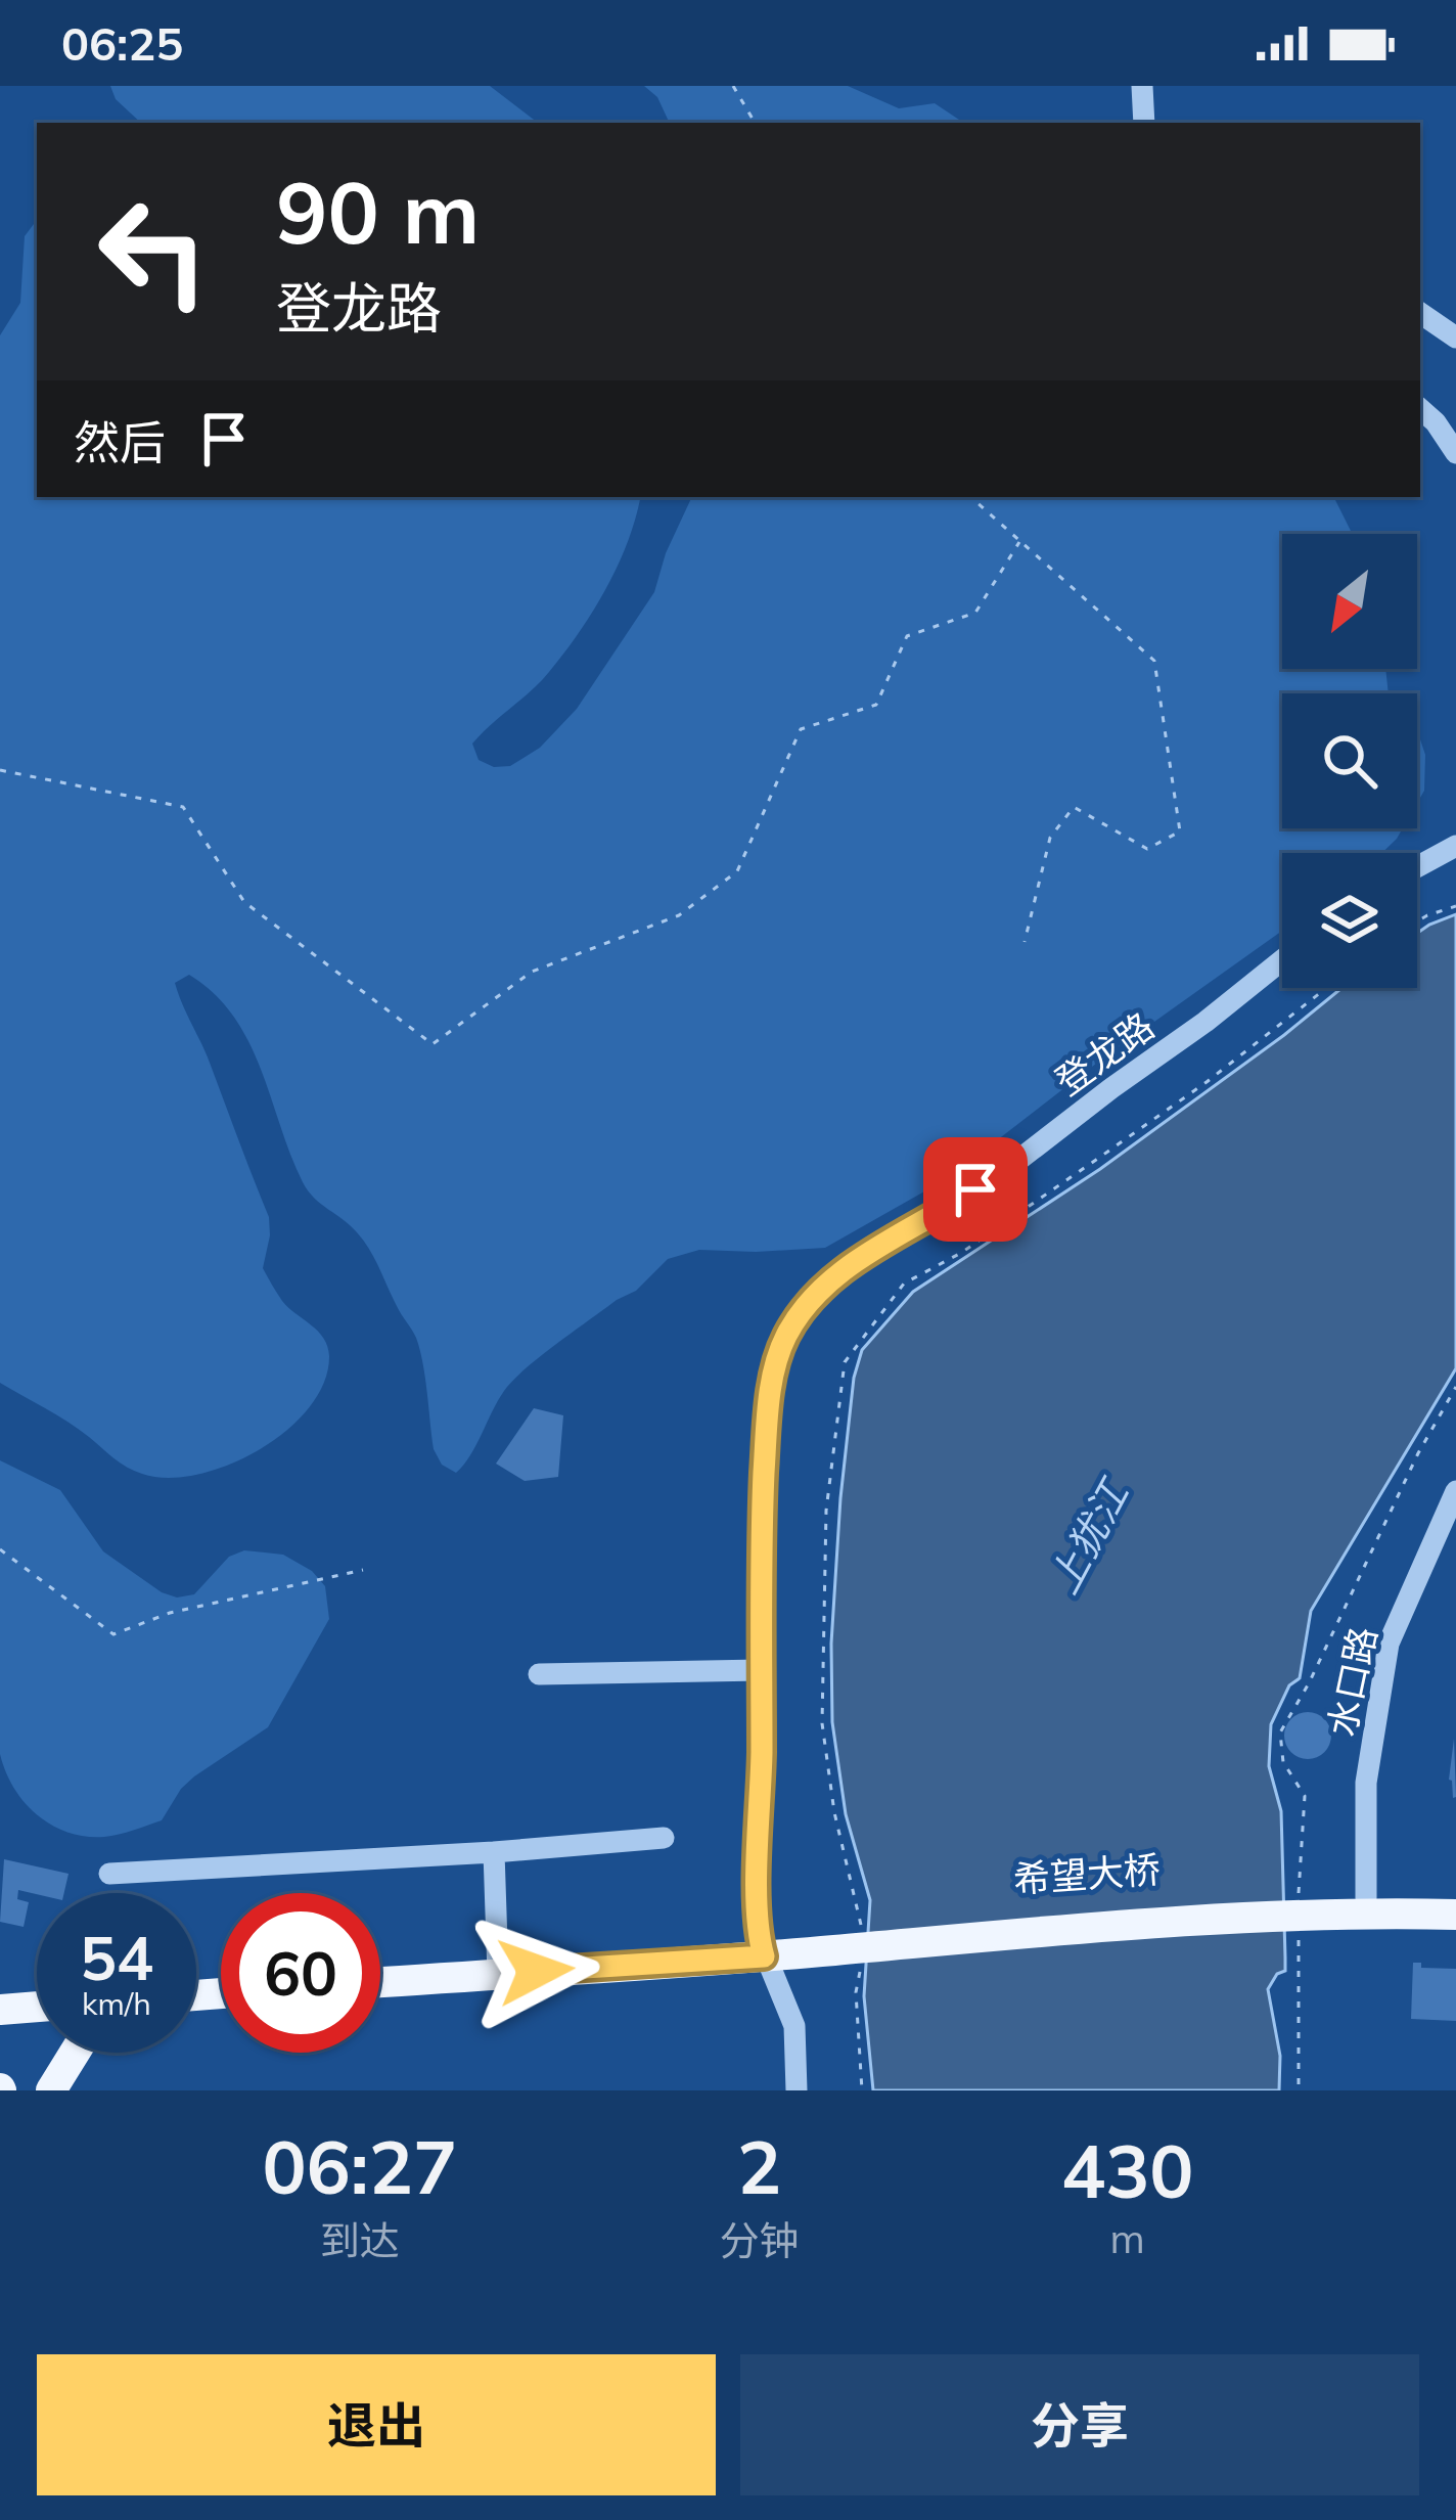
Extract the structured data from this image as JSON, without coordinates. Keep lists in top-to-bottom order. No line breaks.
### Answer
{"streets":{"main road":["希望大桥"],"street":["登龙路","水口路"]},"crossings":[["登龙路","希望大桥"],["水口路","希望大桥"]],"water":["上犹江"],"north":"bottom left","page":{"status":"06:25","turn":["90 m","登龙路"],"then":"然后","speed":"54 km/h","limit":"60","eta":["06:27","到达","2","分钟","430","m"],"buttons":["退出","分享"]}}
